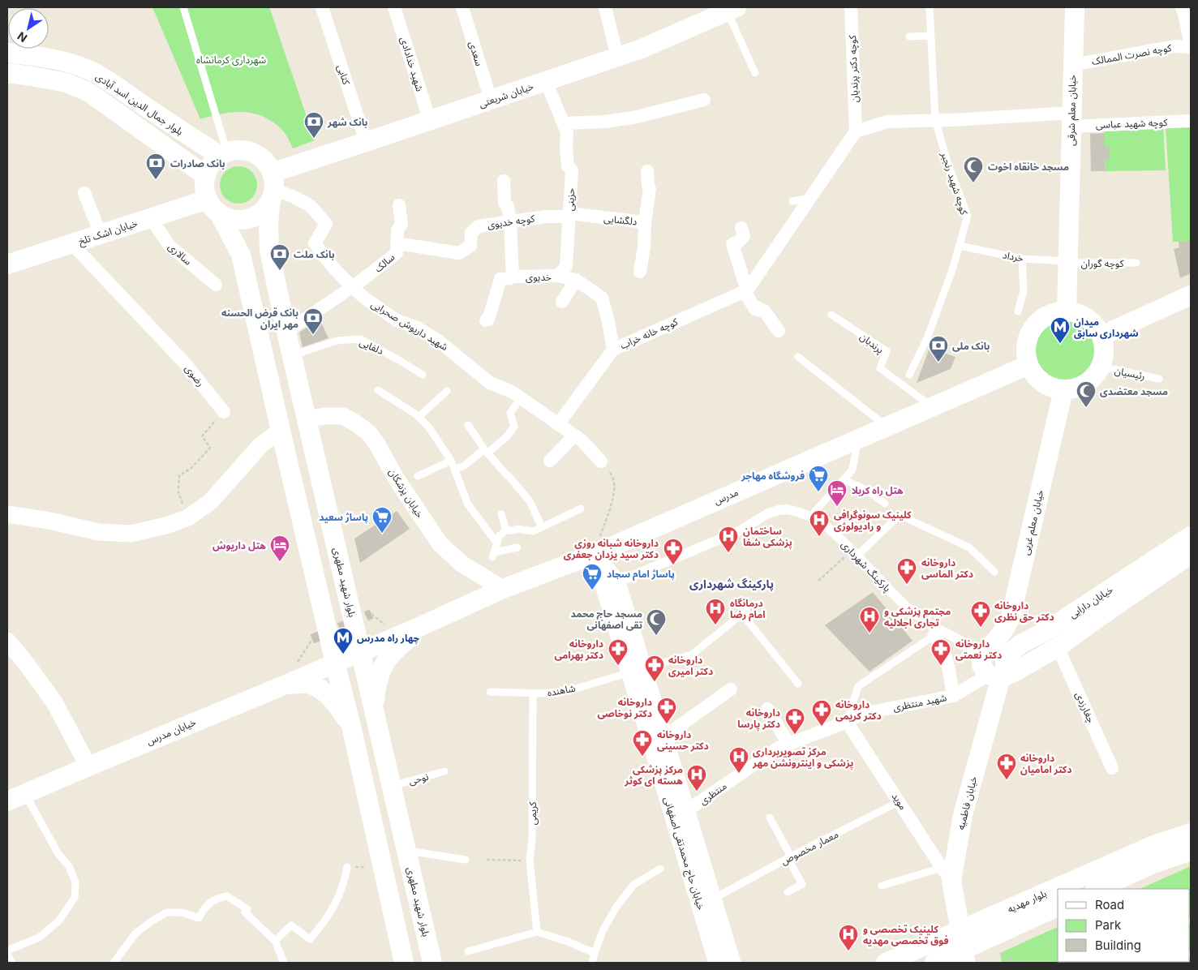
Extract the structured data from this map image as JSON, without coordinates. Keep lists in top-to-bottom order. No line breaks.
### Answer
{"streets":{"main road":["خیابان شریعتی","بلوار جمال الدین اسد آبادی","خیابان معلم شرقی","خیابان اشک تلخ","مدرس","خیابان معلم غربی","بلوار شهید مطهری","خیابان دارایی","خیابان مدرس","خیابان فاطمیه","بلوار مهدیه"],"street":["سعدی","کوچه نصرت الممالک","شهید خدادادی","کوچه دکتر پرندیان","کتابی","کوچه شهید عباسی","حزینی","دلگشایی","کوچه خدیوی","سالاری","سالک","خدیوی","شهید داریوش صحرایی","کوچه خانه خراب","رضوی","خیابان پزشکان","پارکینگ شهرداری","شهید منتظری","چغارزدی","منتظری","موید","خیابان حاج محمدتقی اصفهانی"],"lane":["کوچه شهید رنجبر","خرداد","کوچه گوران","پرندبان","دلفایی","رئیسیان","شاهنده","نوحی","کریمی","معمار مخصوص"]},"crossings":[["سعدی","خیابان شریعتی"],["کوچه نصرت الممالک","خیابان معلم شرقی"],["شهید خدادادی","خیابان شریعتی"],["کوچه دکتر پرندیان","کوچه شهید عباسی"],["کتابی","خیابان شریعتی"],["خیابان شریعتی","بلوار جمال الدین اسد آبادی"],["خیابان شریعتی","حزینی"],["خیابان شریعتی","خیابان اشک تلخ"],["خیابان شریعتی","شهید داریوش صحرایی"],["خیابان شریعتی","بلوار شهید مطهری"],["بلوار جمال الدین اسد آبادی","خیابان اشک تلخ"],["بلوار جمال الدین اسد آبادی","شهید داریوش صحرایی"],["بلوار جمال الدین اسد آبادی","بلوار شهید مطهری"],["خیابان معلم شرقی","کوچه شهید عباسی"],["خیابان معلم شرقی","خرداد"],["خیابان معلم شرقی","کوچه گوران"],["خیابان معلم شرقی","رئیسیان"],["خیابان معلم شرقی","مدرس"],["خیابان معلم شرقی","خیابان معلم غربی"],["کوچه شهید عباسی","کوچه شهید رنجبر"],["کوچه شهید رنجبر","خرداد"],["حزینی","دلگشایی"],["حزینی","کوچه خدیوی"],["حزینی","خدیوی"],["دلگشایی","کوچه خدیوی"],["کوچه خدیوی","سالک"],["کوچه خدیوی","خدیوی"],["خیابان اشک تلخ","سالاری"],["خیابان اشک تلخ","شهید داریوش صحرایی"],["خیابان اشک تلخ","رضوی"],["خیابان اشک تلخ","بلوار شهید مطهری"],["خرداد","کوچه گوران"],["سالک","شهید داریوش صحرایی"],["خدیوی","کوچه خانه خراب"],["شهید داریوش صحرایی","کوچه خانه خراب"],["شهید داریوش صحرایی","بلوار شهید مطهری"],["پرندبان","مدرس"],["دلفایی","بلوار شهید مطهری"],["رئیسیان","مدرس"],["رئیسیان","خیابان معلم غربی"],["خیابان پزشکان","مدرس"],["خیابان پزشکان","بلوار شهید مطهری"],["مدرس","خیابان معلم غربی"],["مدرس","بلوار شهید مطهری"],["مدرس","خیابان مدرس"],["مدرس","خیابان حاج محمدتقی اصفهانی"],["خیابان معلم غربی","پارکینگ شهرداری"],["خیابان معلم غربی","خیابان دارایی"],["خیابان معلم غربی","شهید منتظری"],["خیابان معلم غربی","خیابان فاطمیه"],["پارکینگ شهرداری","خیابان دارایی"],["پارکینگ شهرداری","شهید منتظری"],["پارکینگ شهرداری","خیابان فاطمیه"],["پارکینگ شهرداری","خیابان حاج محمدتقی اصفهانی"],["بلوار شهید مطهری","خیابان مدرس"],["بلوار شهید مطهری","نوحی"],["خیابان دارایی","شهید منتظری"],["خیابان دارایی","چغارزدی"],["خیابان دارایی","خیابان فاطمیه"],["شاهنده","کریمی"],["شاهنده","خیابان حاج محمدتقی اصفهانی"],["شهید منتظری","منتظری"],["شهید منتظری","موید"],["شهید منتظری","خیابان فاطمیه"],["منتظری","موید"],["منتظری","خیابان حاج محمدتقی اصفهانی"],["موید","خیابان فاطمیه"],["موید","معمار مخصوص"],["خیابان فاطمیه","بلوار مهدیه"]],"districts":["پارکینگ شهرداری"],"parks":["شهرداری کرمانشاه"],"places":{"bank":["بانک شهر","بانک صادرات","بانک ملت","بانک قرض الحسنه مهر ایران","بانک ملی"],"mosque":["مسجد خانقاه اخوت","مسجد معتضدی","مسجد حاج محمد تقی اصفهانی"],"metro station":["میدان شهرداری سابق","چهار راه مدرس"],"supermarket":["فروشگاه مهاجر","پاساژ سعید","پاساژ امام سجاد"],"hotel":["هتل راه کربلا","هتل داریوش"],"hospital":["کلینیک سونوگرافی و رادیولوژی","ساختمان پزشکی شفا","درمانگاه امام رضا","مجتمع پزشکی و تجاری اجلالیه","مرکز تصویربرداری پزشکی و اینترونشن مهر","مرکز پزشکی هسته ای کوثر","کلینیک تخصصی و فوق تخصصی مهدیه"],"pharmacy":["داروخانه شبانه روزی دکتر سید یزدان جعفری","داروخانه دکتر الماسی","داروخانه دکتر حق نظری","داروخانه دکتر بهرامی","داروخانه دکتر نعمتی","داروخانه دکتر امیری","داروخانه دکتر نوخاصی","داروخانه دکتر کریمی","داروخانه دکتر پارسا","داروخانه دکتر حسینی","داروخانه دکتر امامیان"]},"legend":["Road","Park","Building"],"north":"bottom left"}
